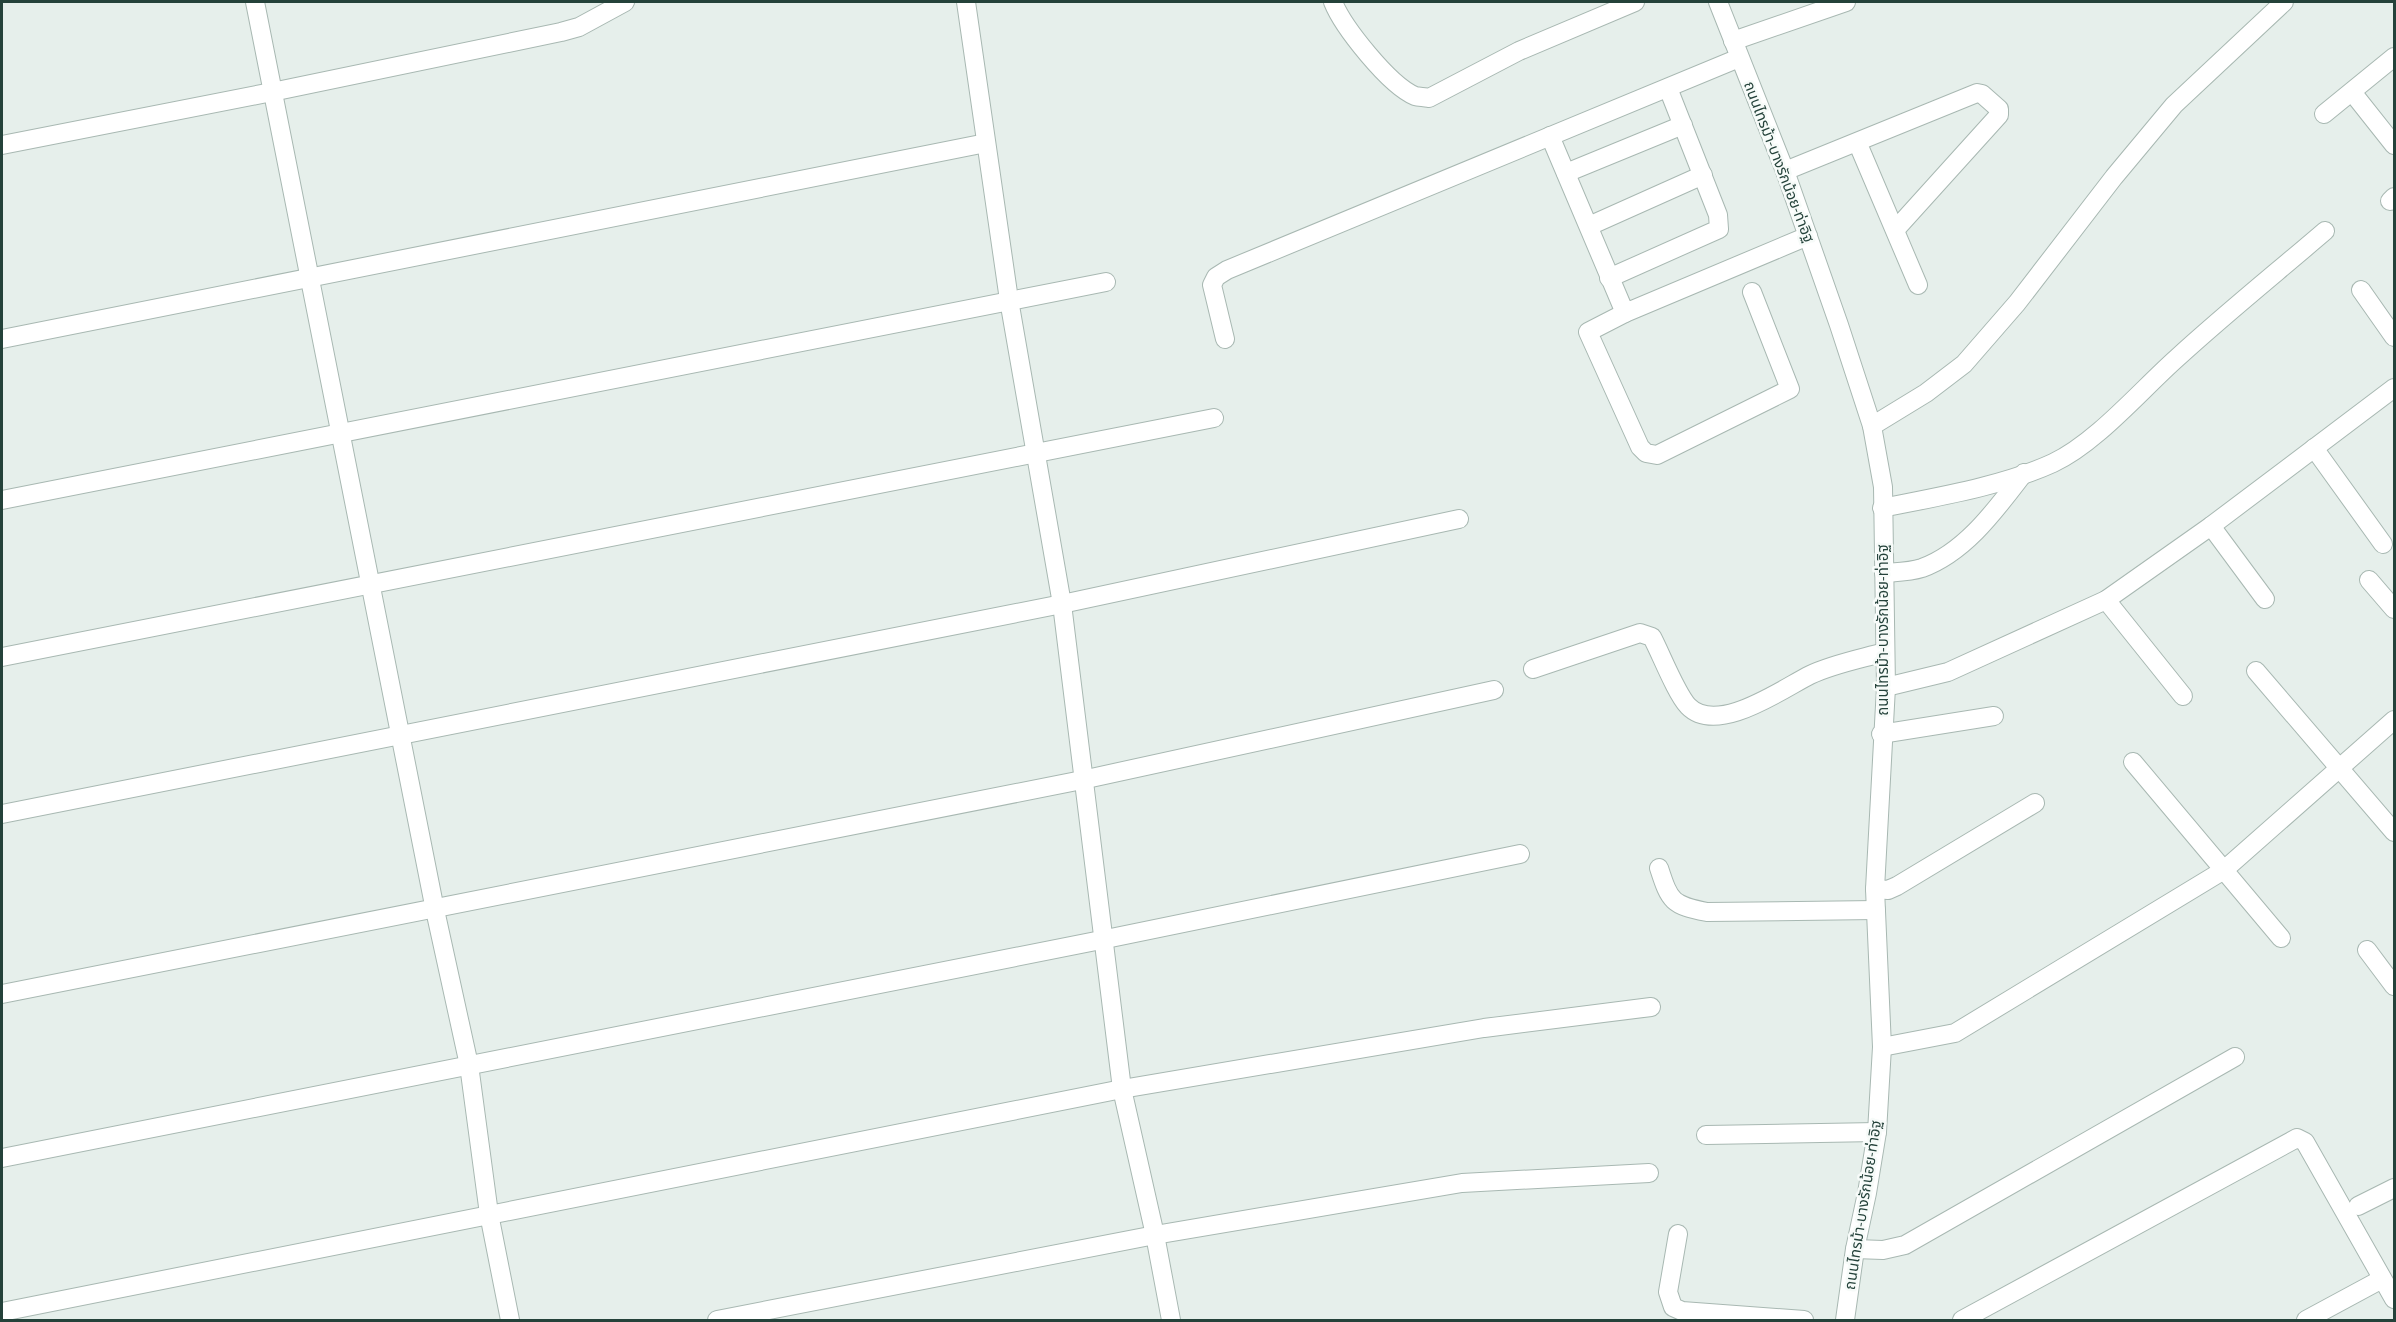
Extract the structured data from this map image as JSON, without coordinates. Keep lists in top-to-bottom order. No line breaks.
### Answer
{"streets":{"street":["ถนนไทรม้า-บางรักน้อย-ท่าอิฐ"]}}
